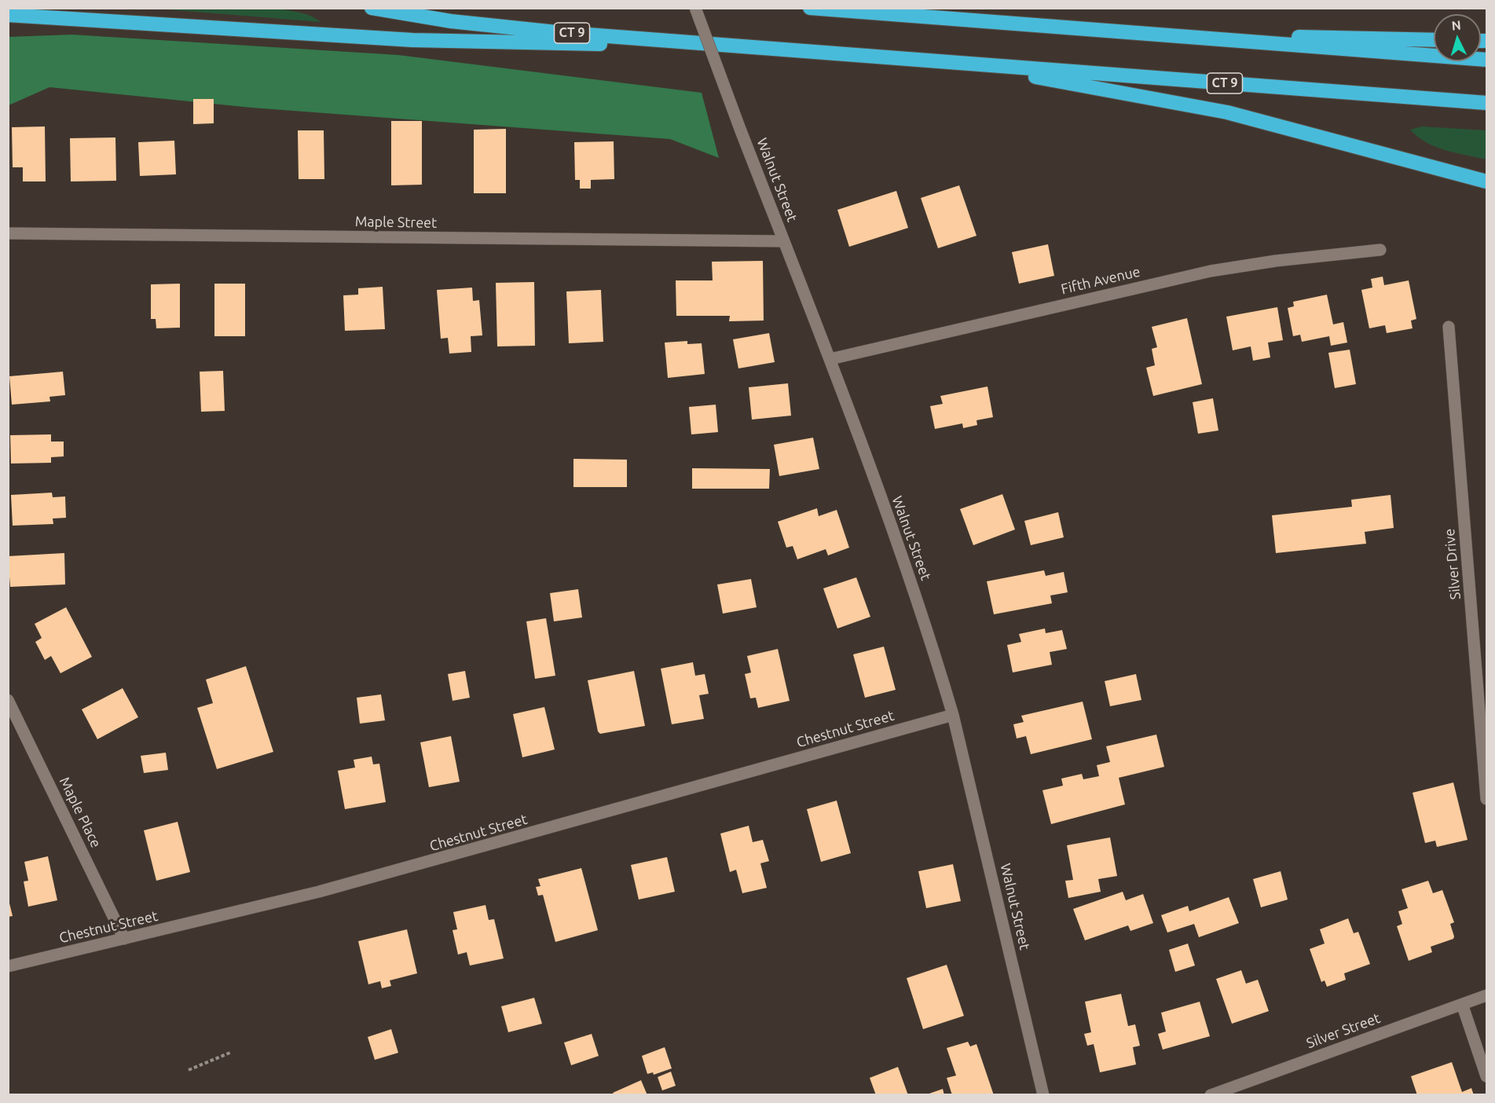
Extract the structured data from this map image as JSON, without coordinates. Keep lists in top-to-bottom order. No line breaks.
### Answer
{"streets":{"highway":["CT 9"],"street":["Walnut Street","Maple Street","Fifth Avenue","Silver Drive","Chestnut Street","Maple Place","Silver Street"]},"crossings":[["Walnut Street","Maple Street"],["Walnut Street","Fifth Avenue"],["Walnut Street","Chestnut Street"],["Chestnut Street","Maple Place"]],"north":"top"}
